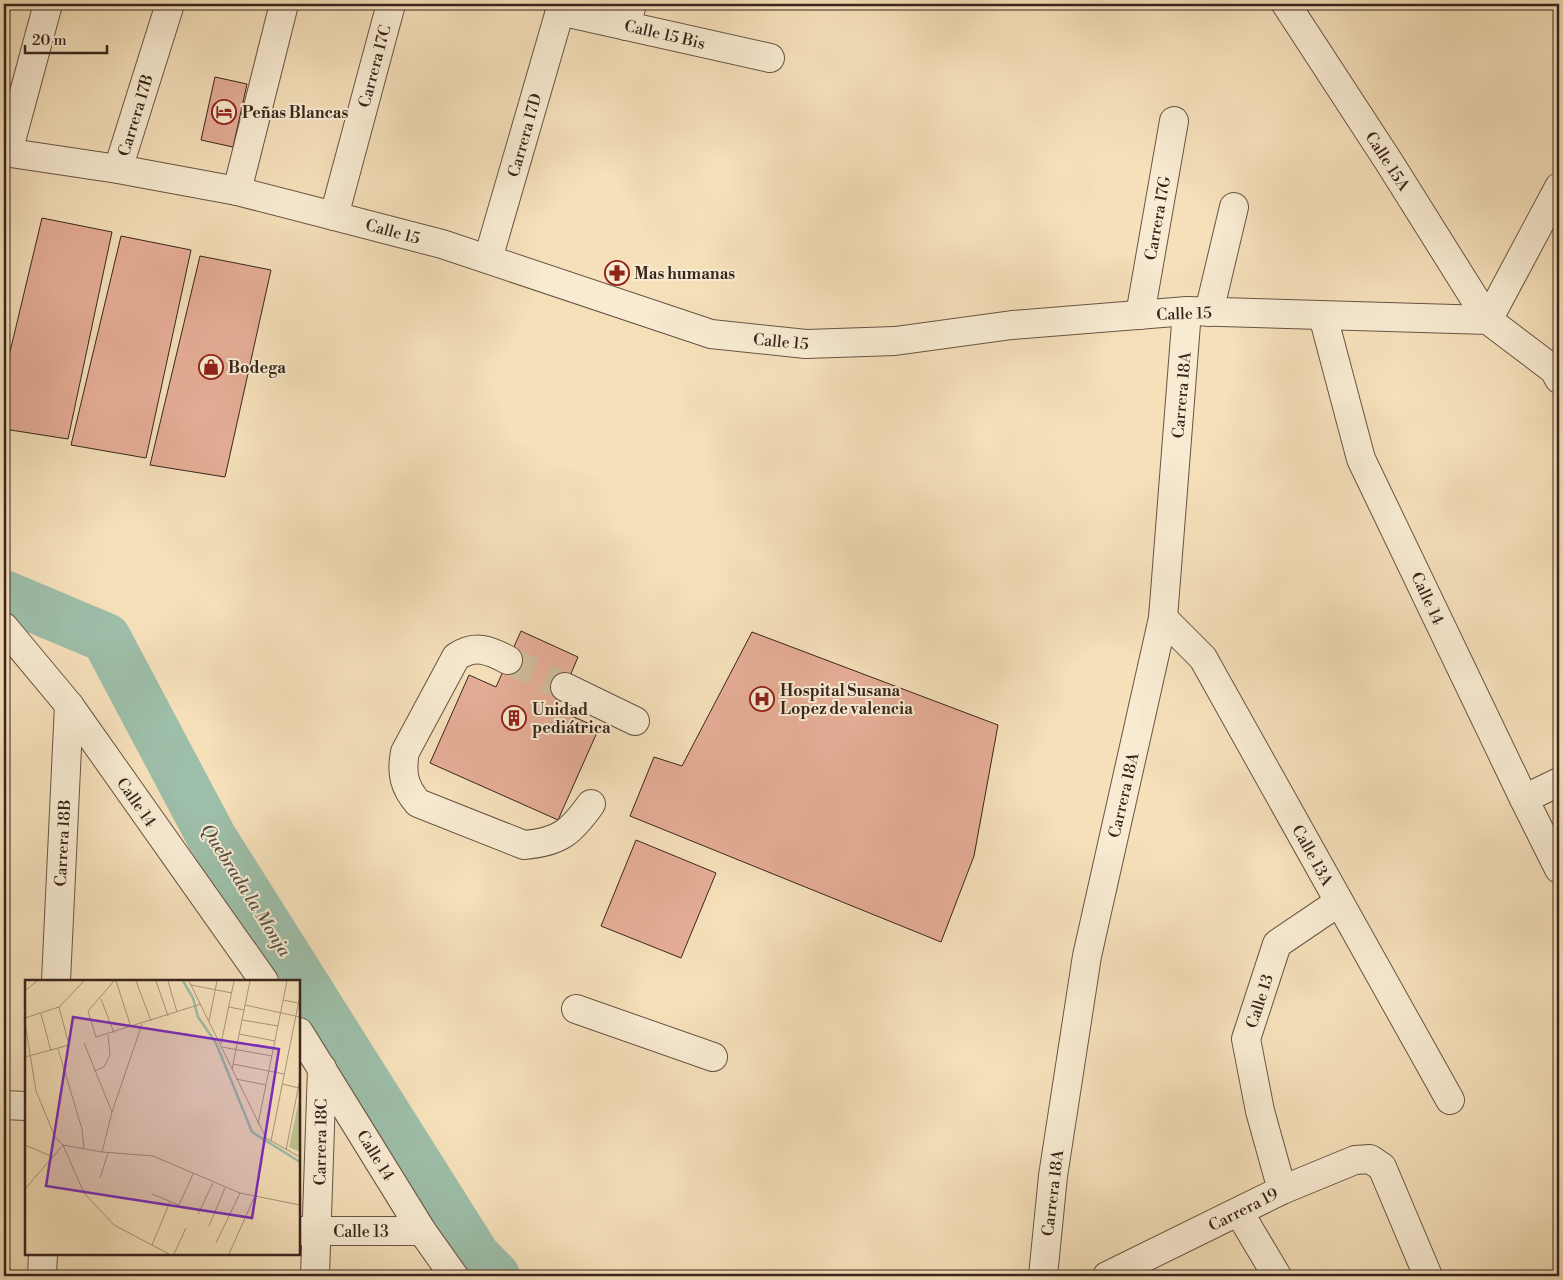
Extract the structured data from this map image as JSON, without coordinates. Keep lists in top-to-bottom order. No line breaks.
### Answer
{"streets":{"street":["Calle 15 Bis","Carrera 17C","Carrera 17B","Carrera 17D","Calle 15A","Carrera 17G","Calle 15","Carrera 18A","Calle 14","Carrera 18B","Calle 13A","Calle 13","Carrera 18C","Carrera 19"]},"crossings":[["Calle 15 Bis","Carrera 17D"],["Carrera 17C","Calle 15"],["Carrera 17B","Calle 15"],["Carrera 17D","Calle 15"],["Calle 15A","Calle 15"],["Carrera 17G","Calle 15"],["Calle 15","Carrera 18A"],["Calle 15","Calle 14"],["Carrera 18A","Calle 13A"],["Calle 14","Carrera 18B"],["Calle 14","Calle 13"],["Calle 14","Carrera 18C"],["Calle 13A","Calle 13"],["Calle 13","Carrera 18C"],["Calle 13","Carrera 19"]],"water":["Quebrada la Monja"],"places":{"hotel":["Peñas Blancas"],"pharmacy":["Mas humanas"],"shop":["Bodega"],"hospital":["Hospital Susana Lopez de valencia"],"building":["Unidad pediátrica"]},"scale_bar":"20 m"}
